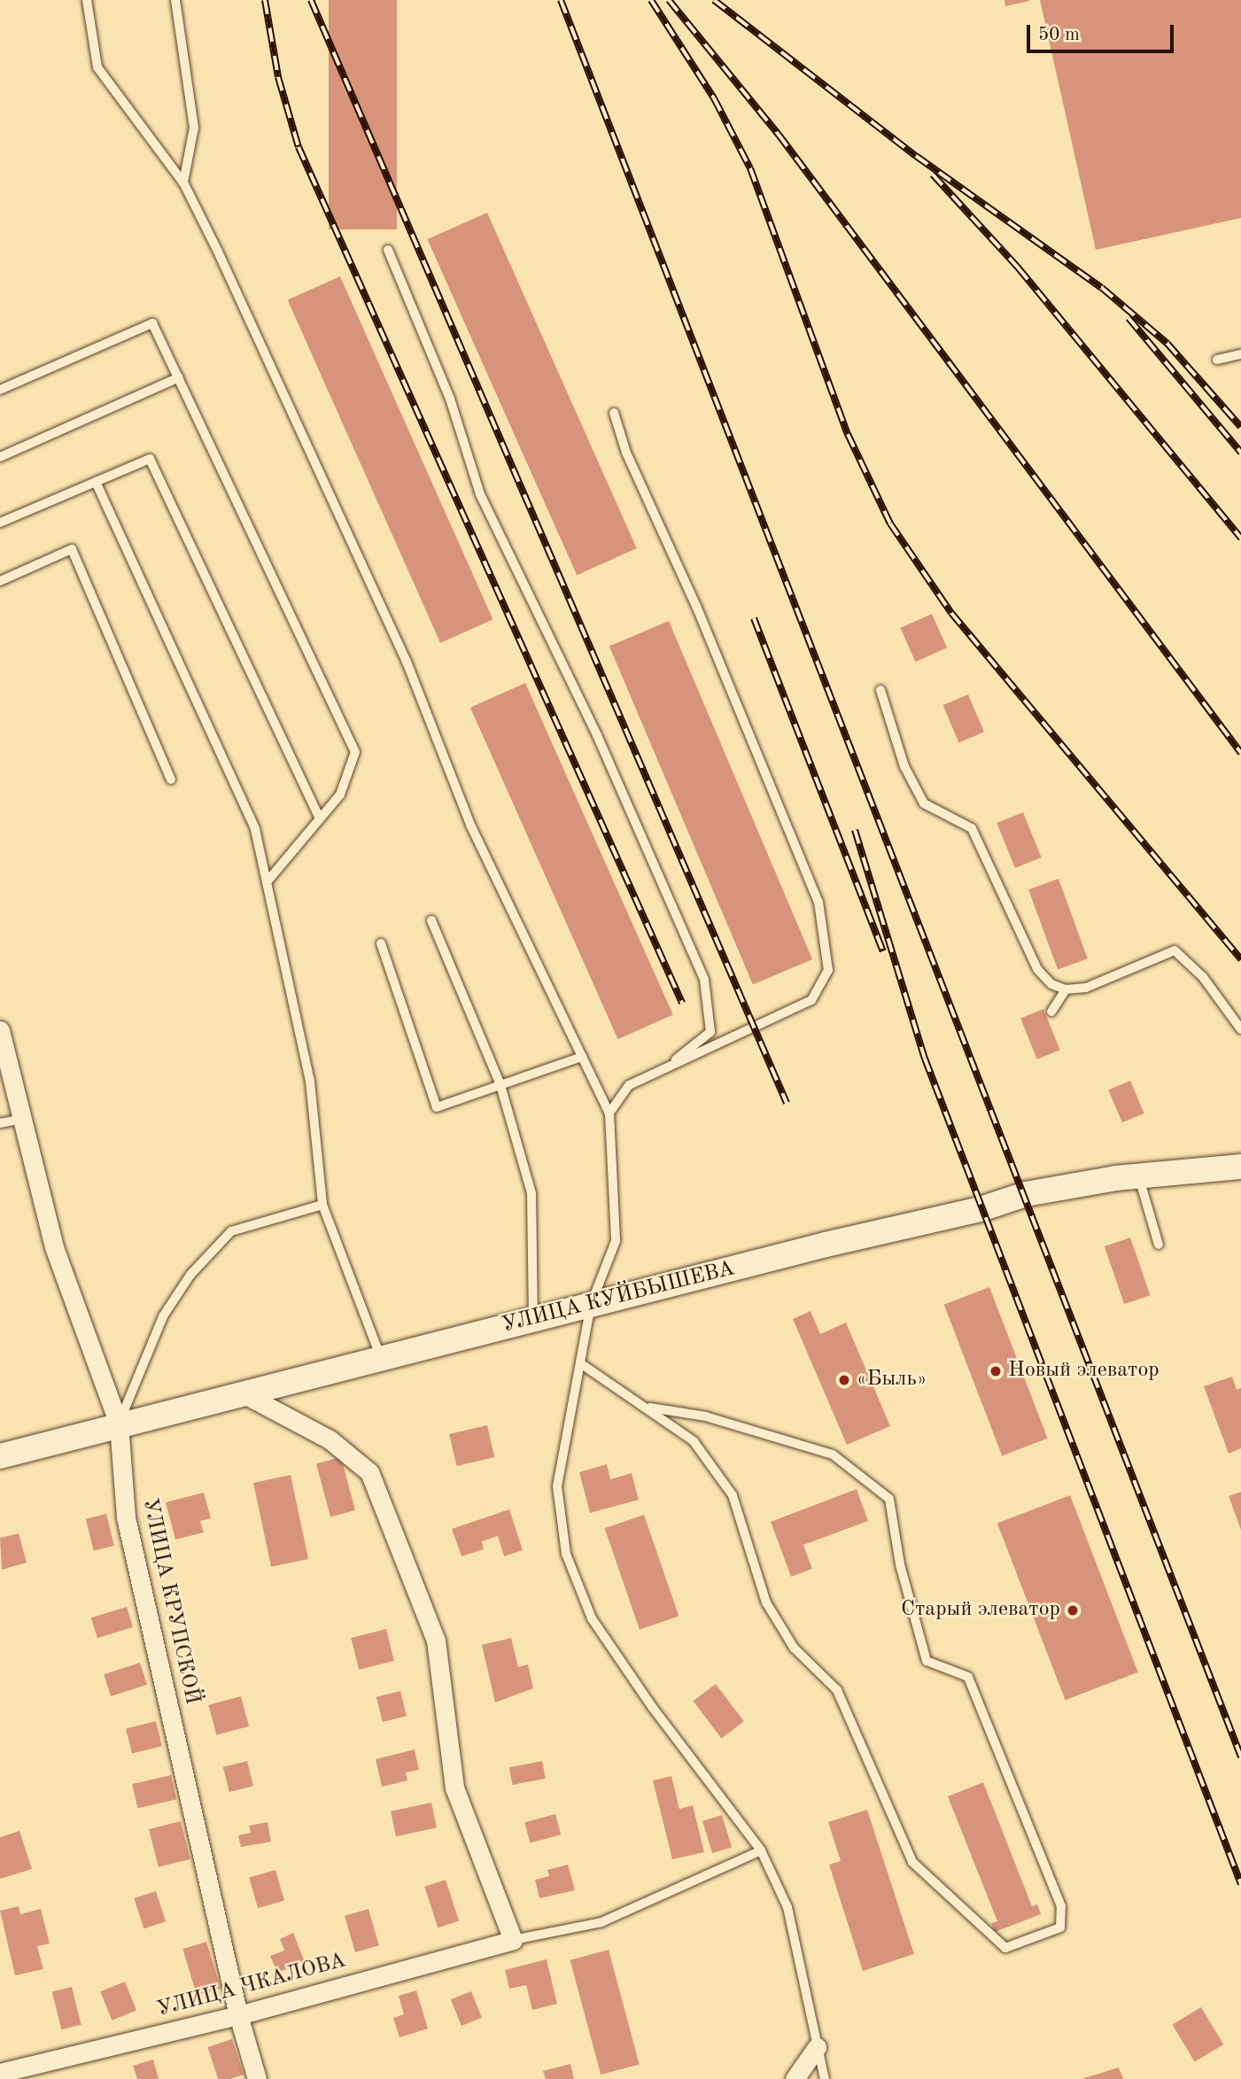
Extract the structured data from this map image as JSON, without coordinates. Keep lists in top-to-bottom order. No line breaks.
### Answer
{"streets":{"street":["УЛИЦА КУЙБЫШЕВА","УЛИЦА КРУПСКОЙ","УЛИЦА ЧКАЛОВА"]},"crossings":[["УЛИЦА КУЙБЫШЕВА","УЛИЦА КРУПСКОЙ"],["УЛИЦА КРУПСКОЙ","УЛИЦА ЧКАЛОВА"]],"places":["Новый элеватор","«Быль»","Старый элеватор"],"scale_bar":"50 m"}
